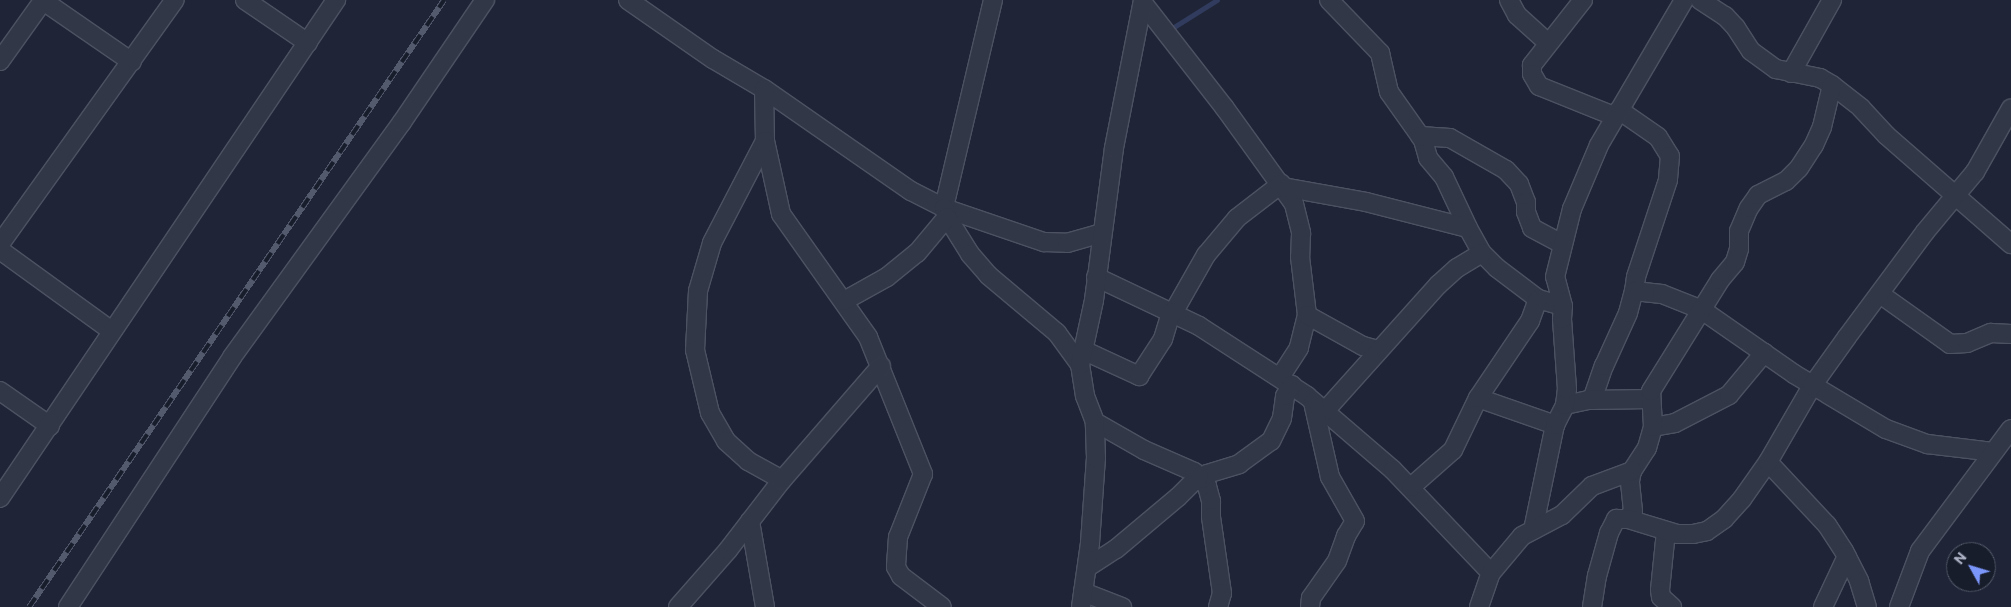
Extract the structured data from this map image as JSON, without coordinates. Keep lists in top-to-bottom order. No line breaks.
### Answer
{"north":"top left"}
